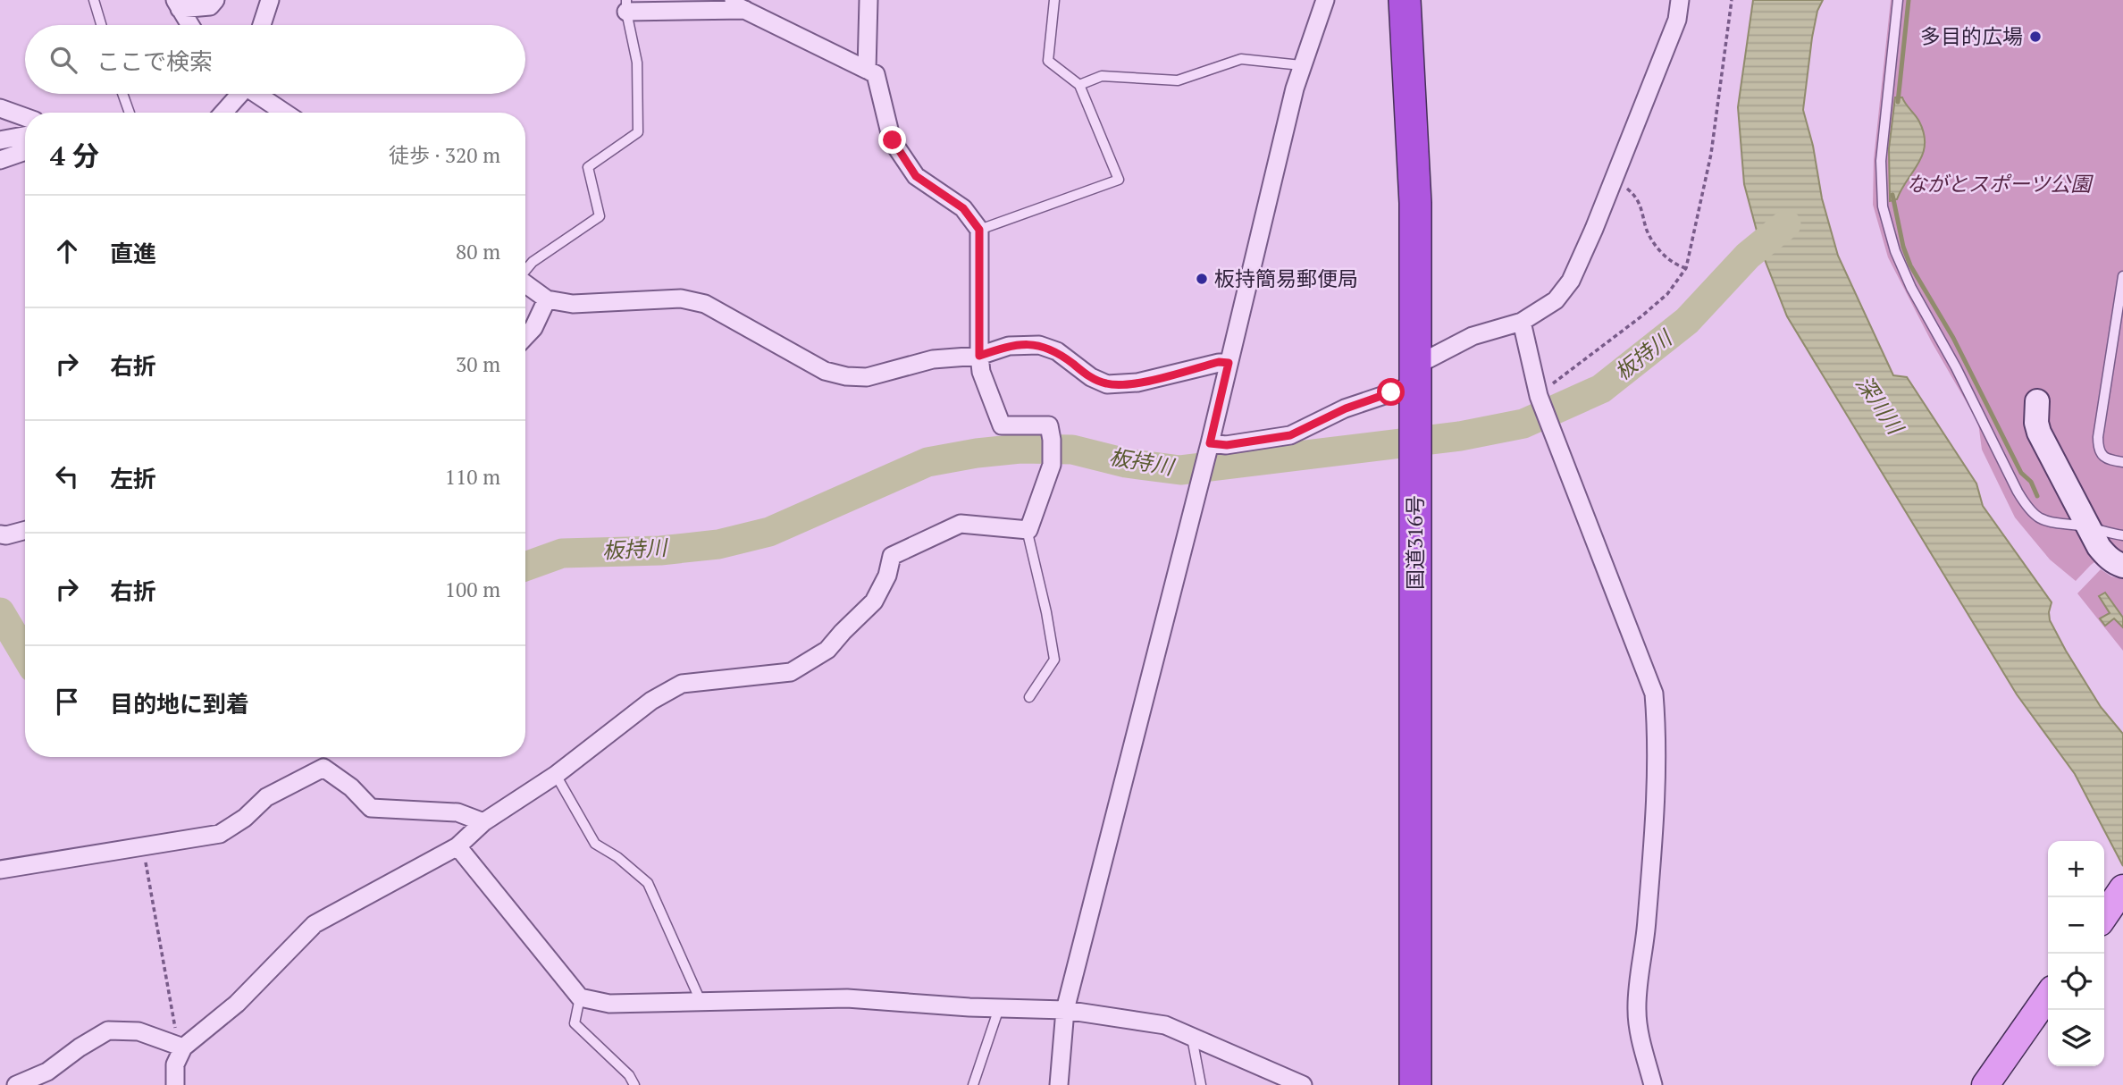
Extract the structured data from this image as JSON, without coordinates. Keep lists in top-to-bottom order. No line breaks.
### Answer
{"streets":{"highway":["国道316号"]},"water":["板持川","深川川"],"parks":["ながとスポーツ公園"],"places":["多目的広場","板持簡易郵便局"],"page":{"search":"ここで検索","heading":["4 分","徒歩 · 320 m"],"list":[["直進","80 m"],["右折","30 m"],["左折","110 m"],["右折","100 m"],"目的地に到着"],"map_buttons":["+","−"]}}
